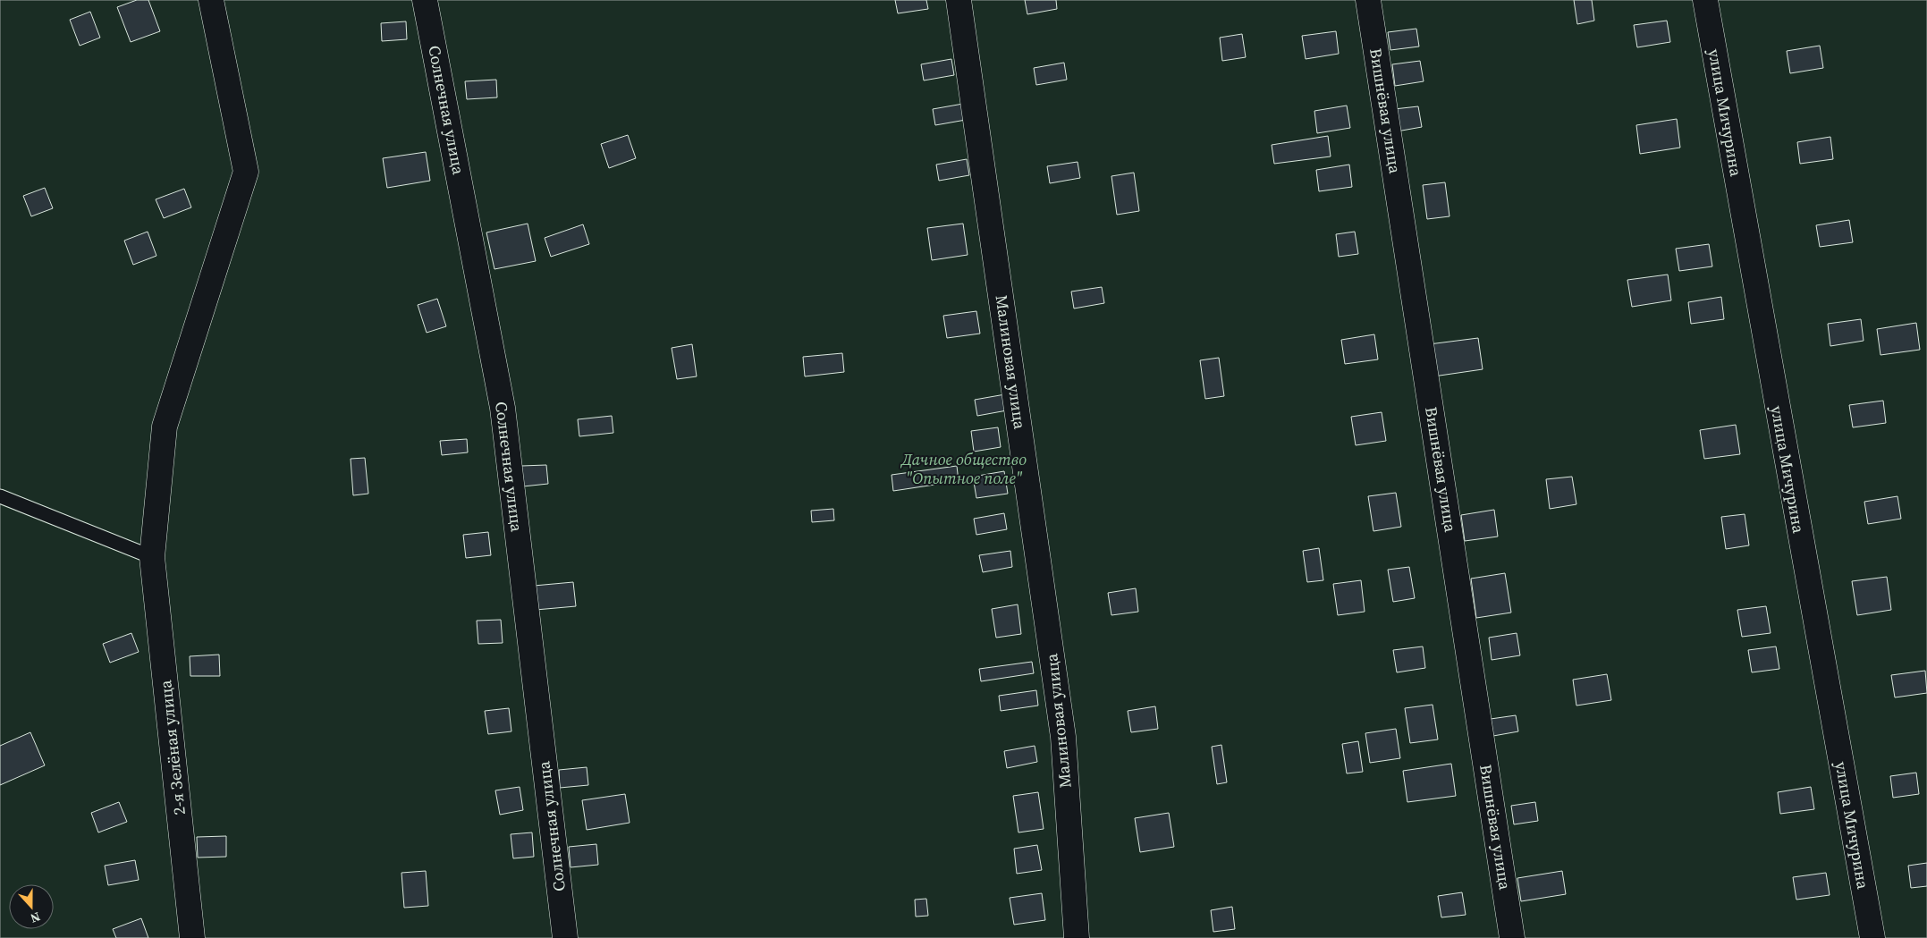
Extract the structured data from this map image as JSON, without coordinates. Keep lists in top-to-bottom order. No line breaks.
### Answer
{"streets":{"street":["Солнечная улица","Вишнёвая улица","улица Мичурина","Малиновая улица","2-я Зелёная улица"]},"parks":["Дачное общество \"Опытное поле\""],"north":"bottom"}
